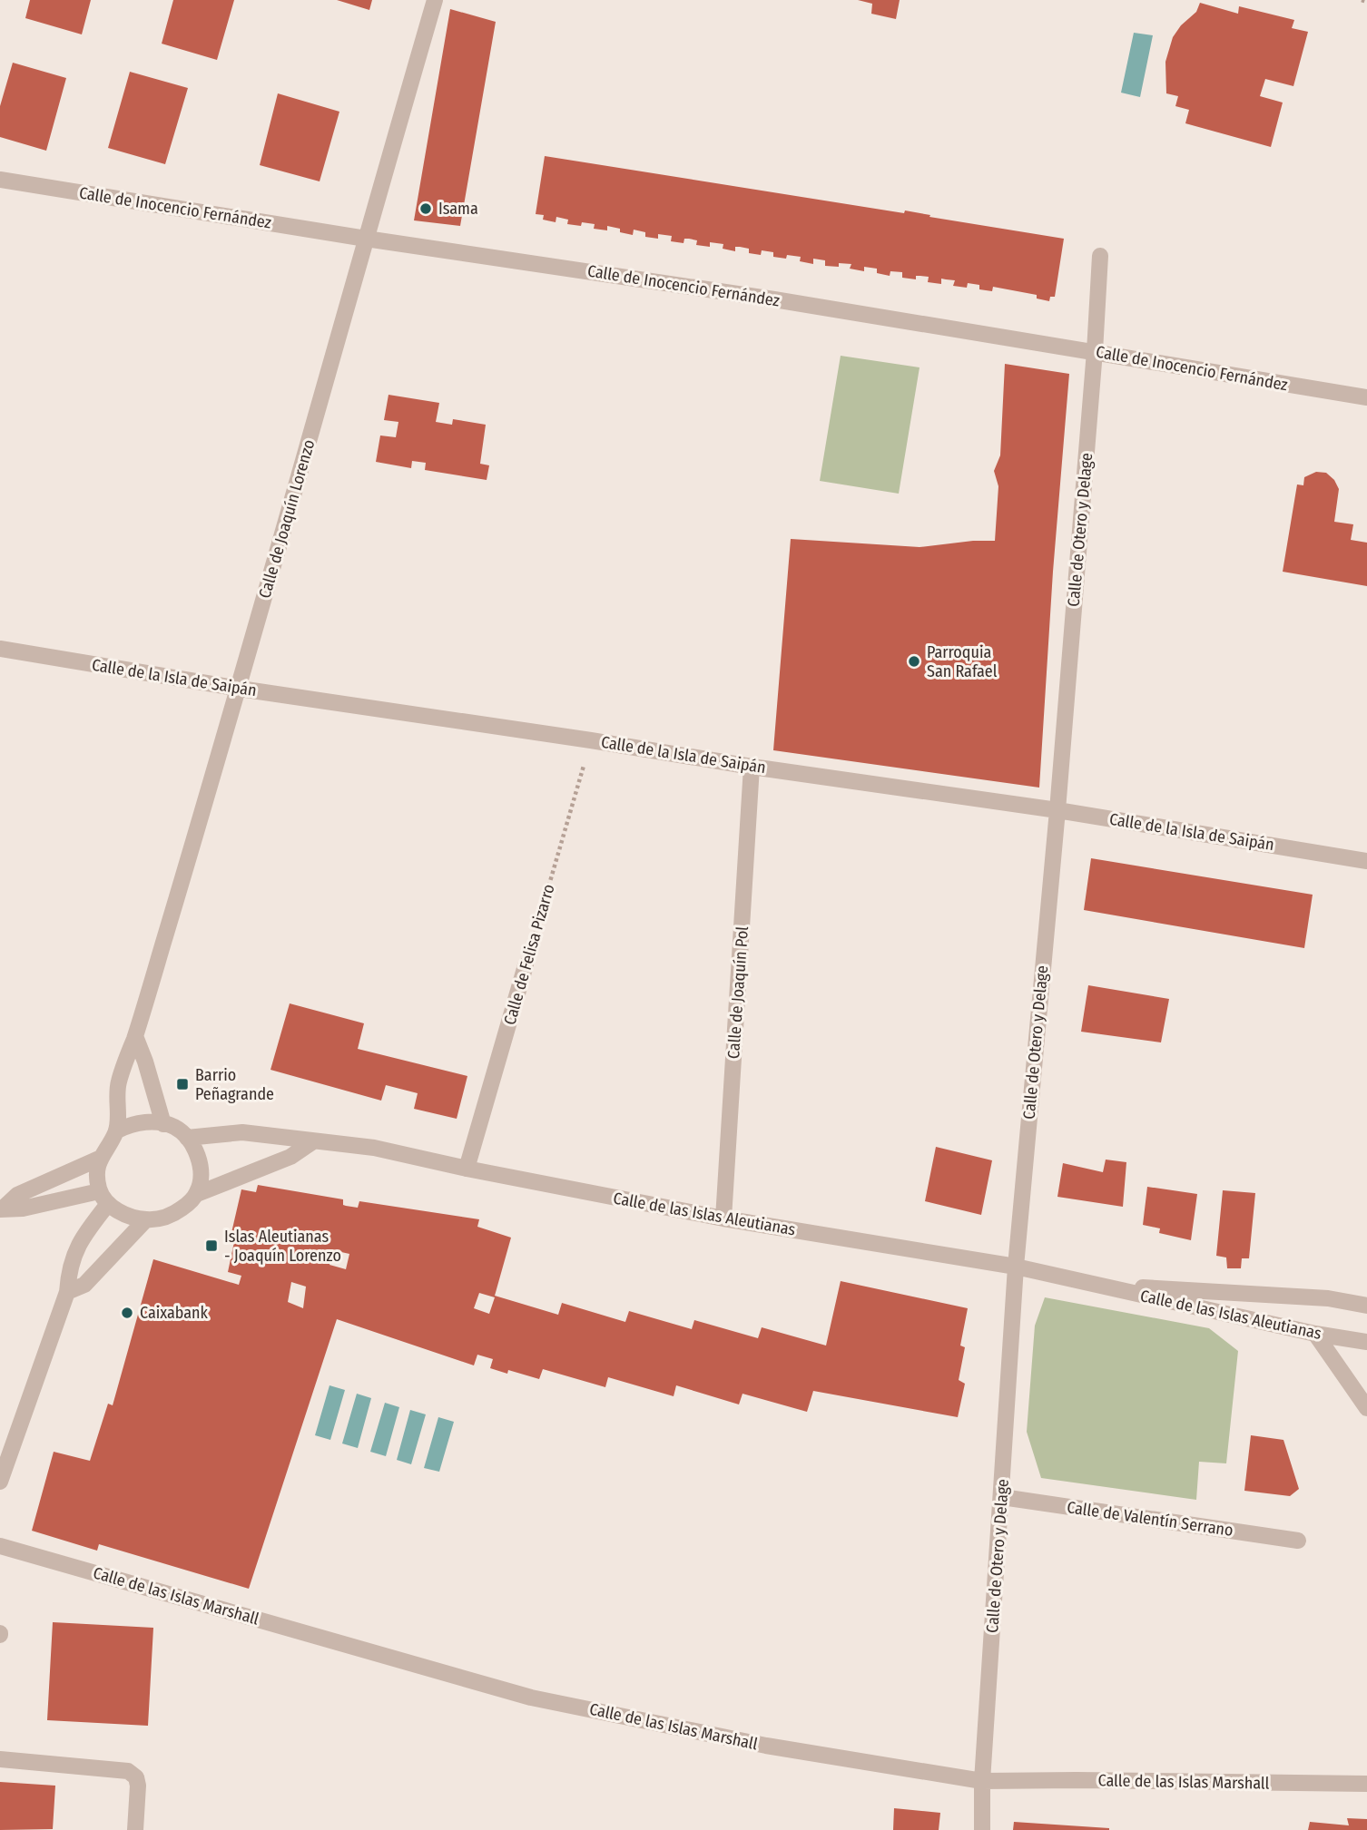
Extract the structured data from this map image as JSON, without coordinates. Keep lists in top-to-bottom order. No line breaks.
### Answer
{"streets":{"street":["Calle de Inocencio Fernández","Calle de Joaquín Lorenzo","Calle de Otero y Delage","Calle de la Isla de Saipán","Calle de Felisa Pizarro","Calle de Joaquín Pol","Calle de las Islas Aleutianas","Calle de Valentín Serrano","Calle de las Islas Marshall"]},"crossings":[["Calle de Inocencio Fernández","Calle de Joaquín Lorenzo"],["Calle de Inocencio Fernández","Calle de Otero y Delage"],["Calle de Joaquín Lorenzo","Calle de la Isla de Saipán"],["Calle de Joaquín Lorenzo","Calle de las Islas Aleutianas"],["Calle de Otero y Delage","Calle de la Isla de Saipán"],["Calle de Otero y Delage","Calle de las Islas Aleutianas"],["Calle de Otero y Delage","Calle de Valentín Serrano"],["Calle de Otero y Delage","Calle de las Islas Marshall"],["Calle de la Isla de Saipán","Calle de Felisa Pizarro"],["Calle de la Isla de Saipán","Calle de Joaquín Pol"],["Calle de Felisa Pizarro","Calle de las Islas Aleutianas"],["Calle de Joaquín Pol","Calle de las Islas Aleutianas"]],"places":{"other":["Isama","Parroquia San Rafael","Caixabank"],"transit":["Barrio Peñagrande","Islas Aleutianas - Joaquín Lorenzo"]}}
